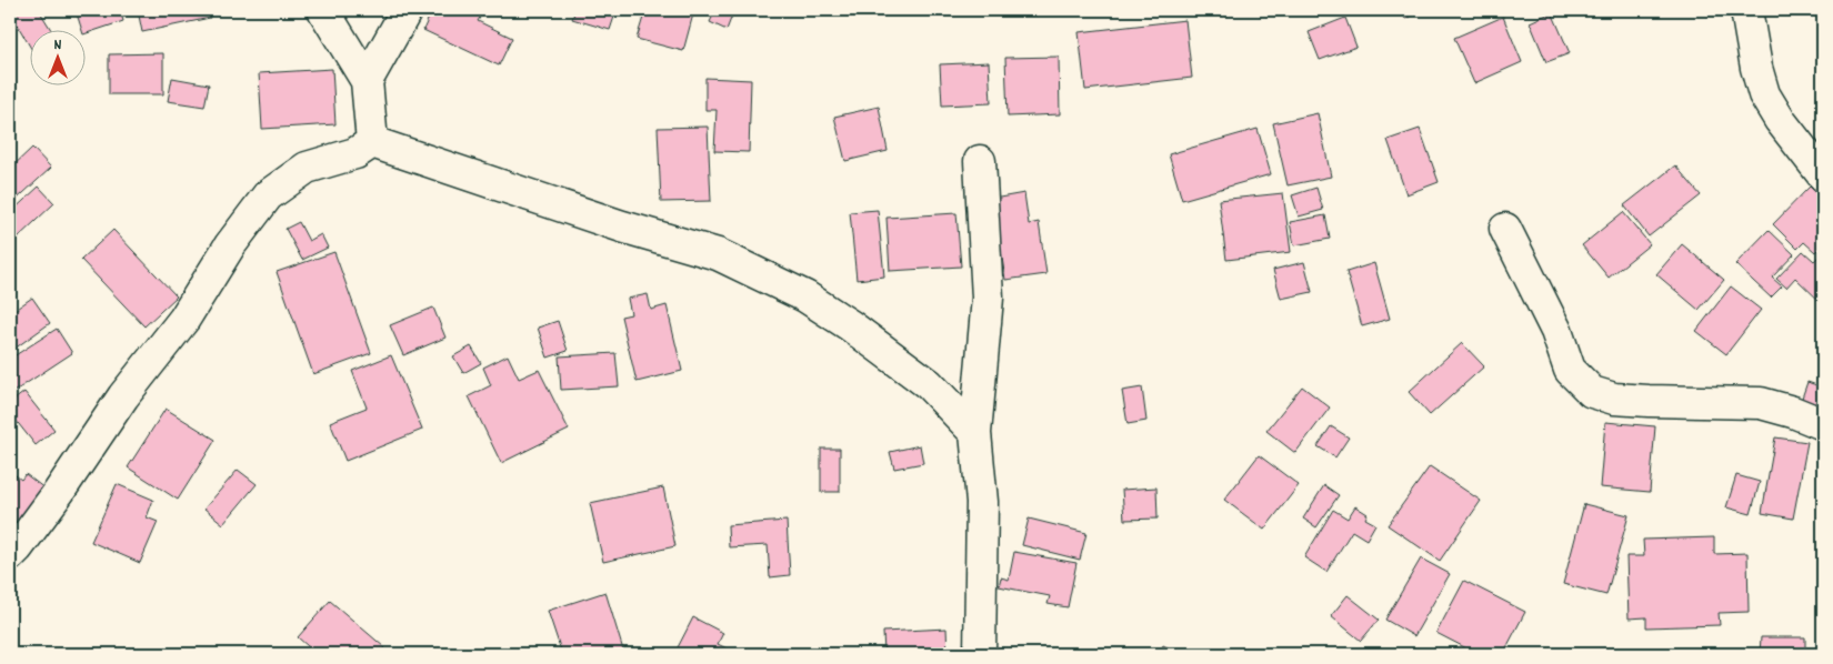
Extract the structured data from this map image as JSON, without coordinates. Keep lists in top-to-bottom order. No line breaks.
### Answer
{"north":"top"}
